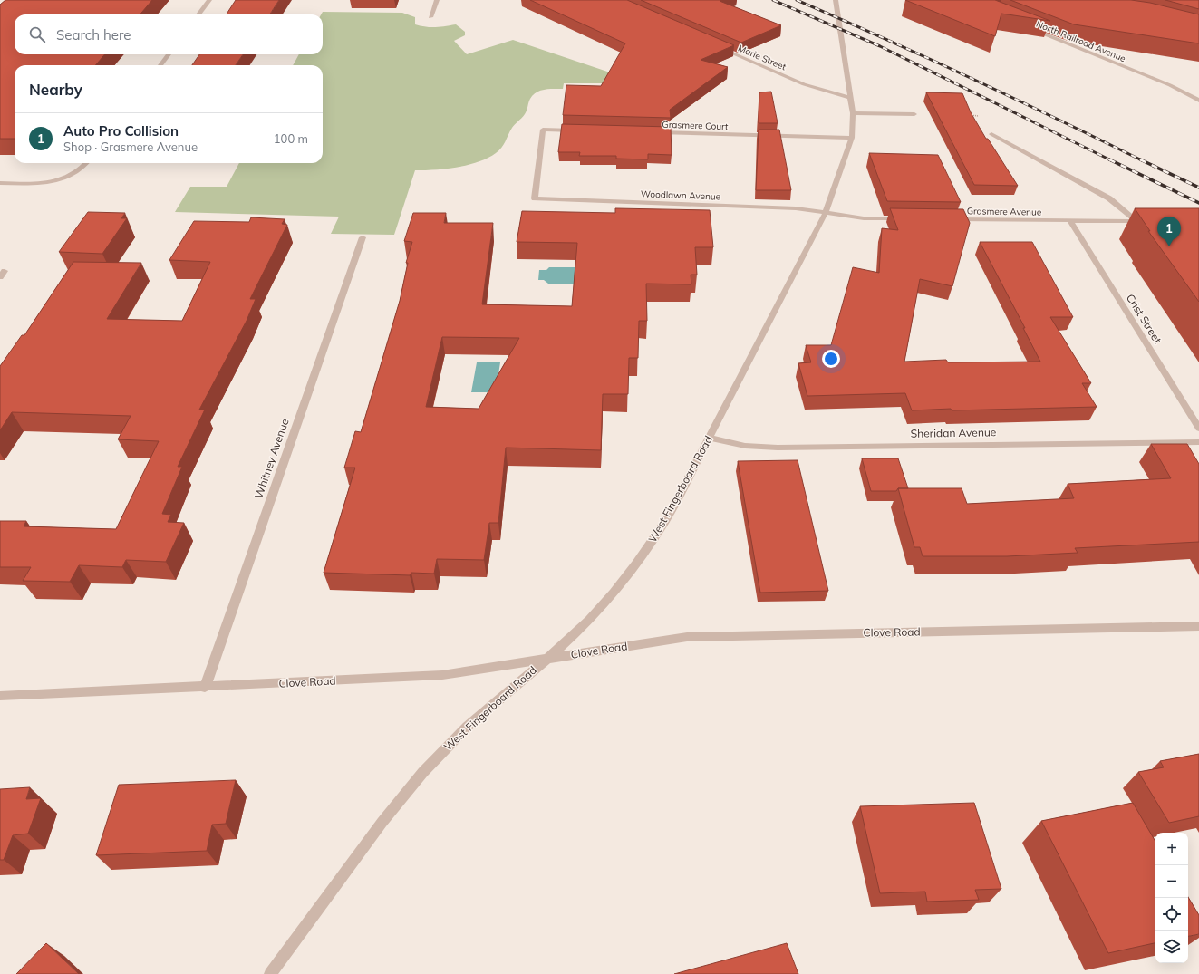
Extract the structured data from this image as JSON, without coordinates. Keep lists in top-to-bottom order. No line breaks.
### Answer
{"streets":{"street":["North Railroad Avenue","Marie Street","Grasmere Court","Woodlawn Avenue","Grasmere Avenue","Crist Street","Sheridan Avenue","Whitney Avenue","West Fingerboard Road","Clove Road"]},"crossings":[["Marie Street","West Fingerboard Road"],["Grasmere Court","West Fingerboard Road"],["Woodlawn Avenue","West Fingerboard Road"],["Grasmere Avenue","Crist Street"],["Sheridan Avenue","West Fingerboard Road"],["Whitney Avenue","Clove Road"],["West Fingerboard Road","Clove Road"]],"page":{"search":"Search here","heading":"Nearby","list":[{"mark":"1","name":"Auto Pro Collision","note":"Shop · Grasmere Avenue","value":"100 m"}],"pins":"1","map_buttons":["+","−"]}}
